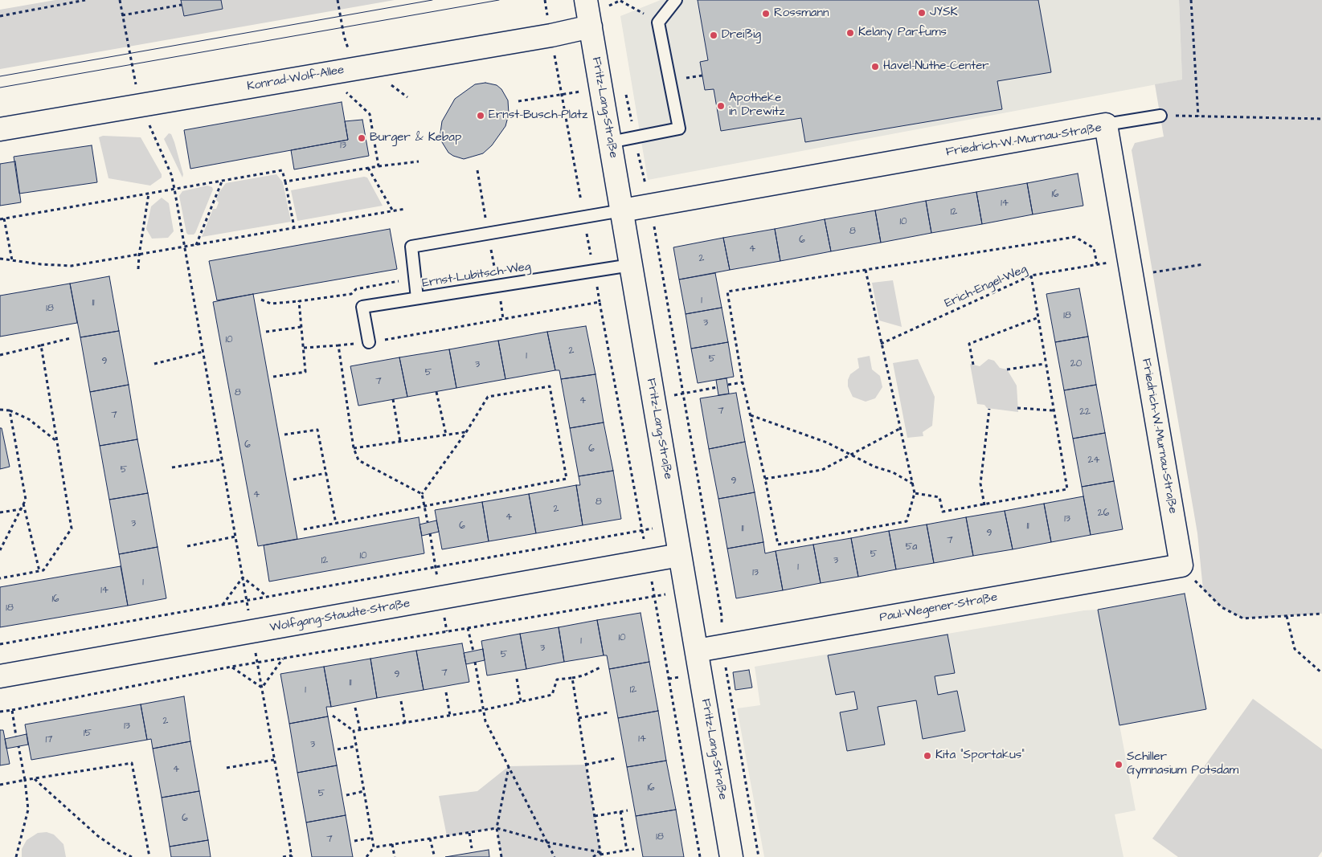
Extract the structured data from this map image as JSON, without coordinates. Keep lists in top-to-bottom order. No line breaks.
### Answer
{"streets":{"street":["Konrad-Wolf-Allee","Fritz-Lang-Straße","Friedrich-W.-Murnau-Straße","Paul-Wegener-Straße","Wolfgang-Staudte-Straße"],"lane":["Ernst-Lubitsch-Weg"],"path":["Erich-Engel-Weg"]},"crossings":[["Konrad-Wolf-Allee","Fritz-Lang-Straße"],["Fritz-Lang-Straße","Friedrich-W.-Murnau-Straße"],["Fritz-Lang-Straße","Ernst-Lubitsch-Weg"],["Fritz-Lang-Straße","Paul-Wegener-Straße"],["Fritz-Lang-Straße","Wolfgang-Staudte-Straße"],["Friedrich-W.-Murnau-Straße","Erich-Engel-Weg"],["Friedrich-W.-Murnau-Straße","Paul-Wegener-Straße"]],"places":["JYSK","Rossmann","Kelany Parfums","Dreißig","Havel-Nuthe-Center","Apotheke in Drewitz","Ernst-Busch-Platz","Burger & Kebap","Kita \"Sportakus\"","Schiller Gymnasium Potsdam"],"house_numbers":["13","16","14","12","10","8","6","4","2","1","11","18","18","3","10","2","1","5","9","20","3","5","7","8","4","7","22","7","6","6","24","5","9","4","8","2","26","4","13","3","6","11","11","9","7","5a","5","10","12","3","1","13","1","14","16","18","10","1","3","5","7","9","11","1","12","2","13","15","14","17","3","4","16","5","6","18","7"]}
